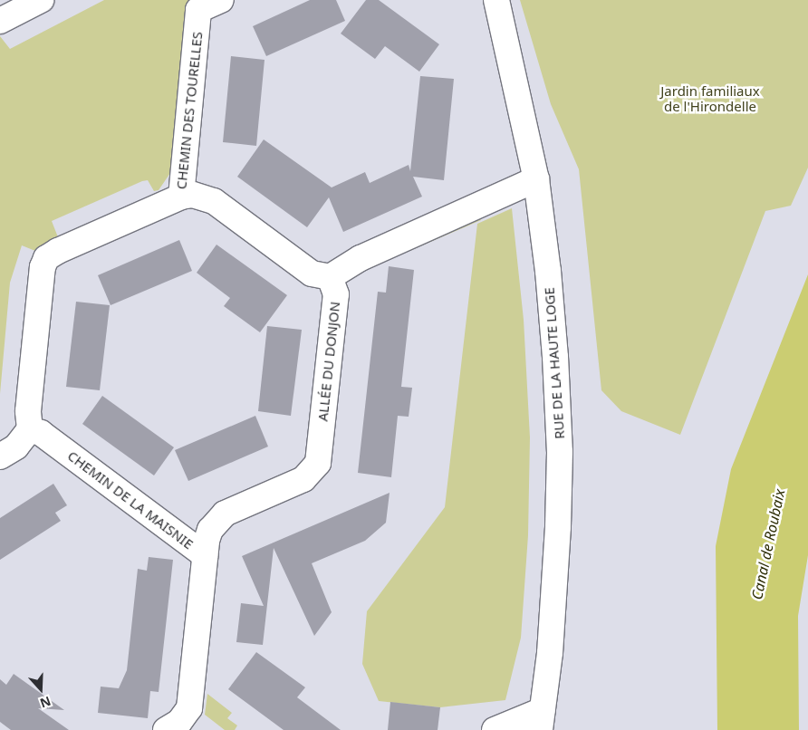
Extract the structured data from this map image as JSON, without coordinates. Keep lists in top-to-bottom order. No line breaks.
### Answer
{"streets":{"street":["CHEMIN DES TOURELLES","ALLÉE DU DONJON","RUE DE LA HAUTE LOGE","CHEMIN DE LA MAISNIE"]},"crossings":[["CHEMIN DES TOURELLES","ALLÉE DU DONJON"],["ALLÉE DU DONJON","CHEMIN DE LA MAISNIE"]],"water":["Canal de Roubaix"],"parks":["Jardin familiaux de l'Hirondelle"],"north":"bottom"}
